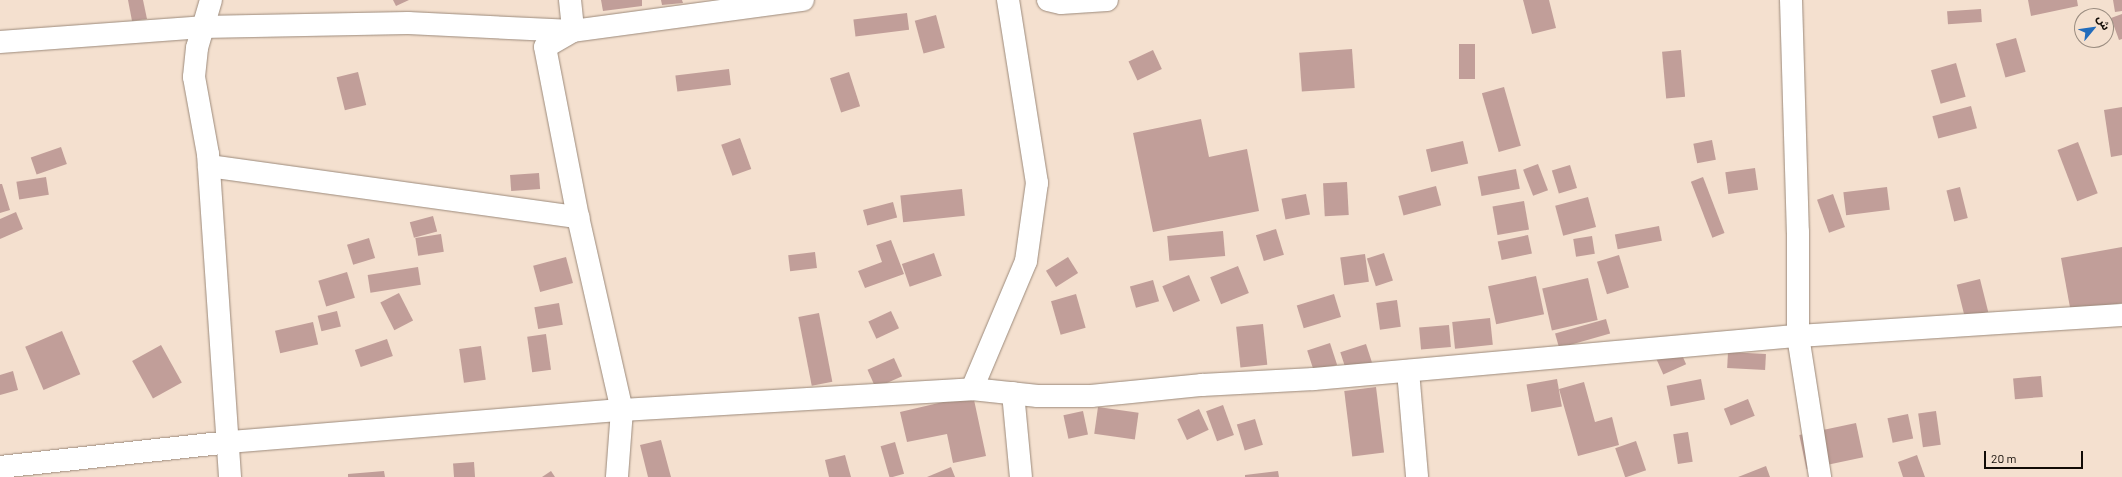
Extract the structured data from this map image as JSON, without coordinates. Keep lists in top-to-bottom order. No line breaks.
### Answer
{"scale_bar":"20 m","north":"top right"}
